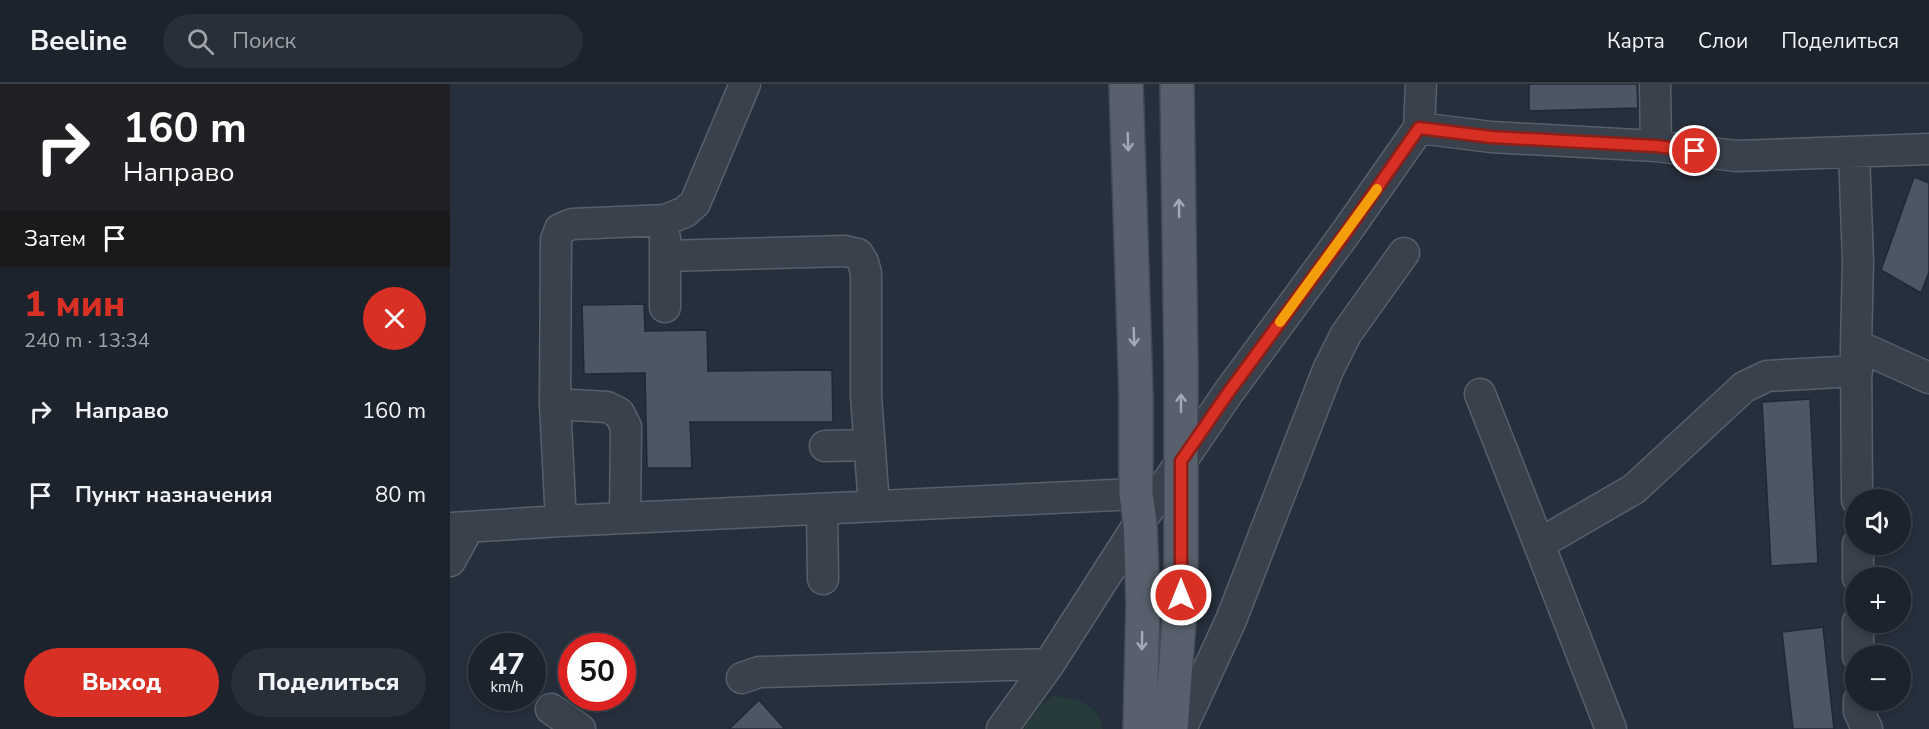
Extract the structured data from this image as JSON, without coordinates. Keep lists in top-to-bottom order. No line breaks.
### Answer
{"page":{"header":"Beeline","search":"Поиск","nav":["Карта","Слои","Поделиться"],"turn":["160 m","Направо"],"then":"Затем","heading":["1 мин","240 m · 13:34"],"list":[{"name":"Направо","value":"160 m"},{"name":"Пункт назначения","value":"80 m"}],"map_buttons":["+","−"],"speed":"47 km/h","limit":"50","buttons":["Выход","Поделиться"]}}
